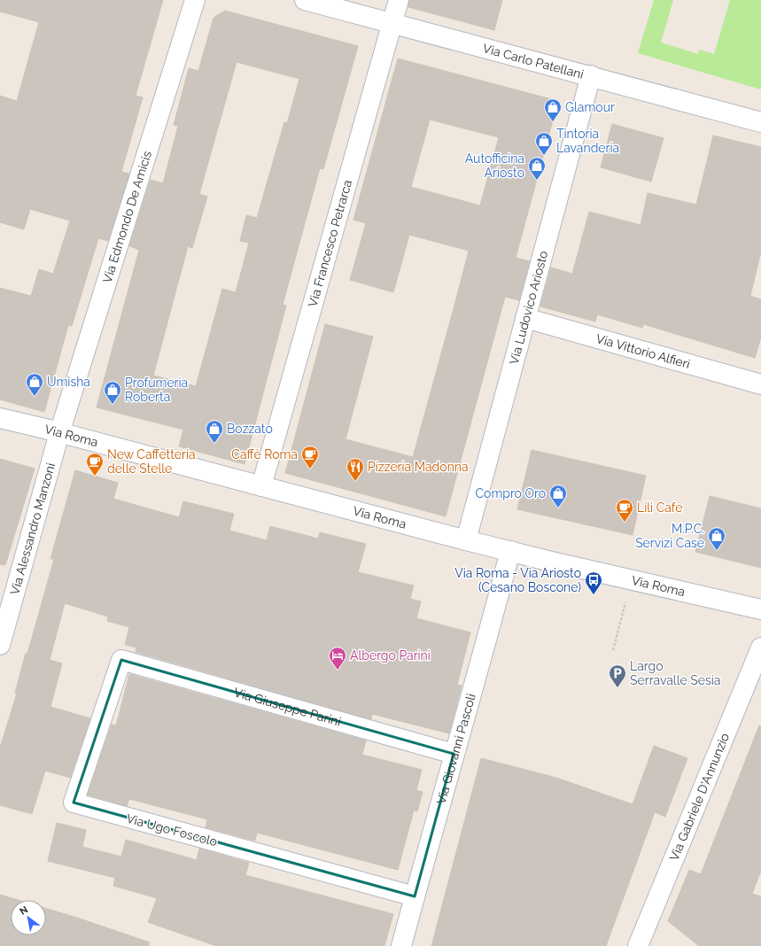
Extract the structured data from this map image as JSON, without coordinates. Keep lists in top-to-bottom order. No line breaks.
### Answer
{"streets":{"street":["Via Carlo Patellani","Via Edmondo De Amicis","Via Francesco Petrarca","Via Ludovico Ariosto","Via Vittorio Alfieri","Via Roma","Via Alessandro Manzoni","Via Giuseppe Parini","Via Giovanni Pascoli","Via Gabriele D'Annunzio","Via Ugo Foscolo"]},"crossings":[["Via Carlo Patellani","Via Francesco Petrarca"],["Via Carlo Patellani","Via Ludovico Ariosto"],["Via Edmondo De Amicis","Via Roma"],["Via Edmondo De Amicis","Via Alessandro Manzoni"],["Via Francesco Petrarca","Via Roma"],["Via Ludovico Ariosto","Via Vittorio Alfieri"],["Via Ludovico Ariosto","Via Roma"],["Via Roma","Via Alessandro Manzoni"],["Via Roma","Via Giovanni Pascoli"],["Via Giuseppe Parini","Via Giovanni Pascoli"],["Via Giuseppe Parini","Via Ugo Foscolo"],["Via Giovanni Pascoli","Via Ugo Foscolo"]],"places":{"shop":["Glamour","Tintoria Lavanderia","Autofficina Ariosto","Umisha","Profumeria Roberta","Bozzato","Compro Oro","M.P.C. Servizi Case"],"cafe":["Caffè Roma","New Caffetteria delle Stelle","Lili Cafe"],"restaurant":["Pizzeria Madonna"],"bus stop":["Via Roma - Via Ariosto (Cesano Boscone)"],"hotel":["Albergo Parini"],"parking":["Largo Serravalle Sesia"]},"north":"top left"}
